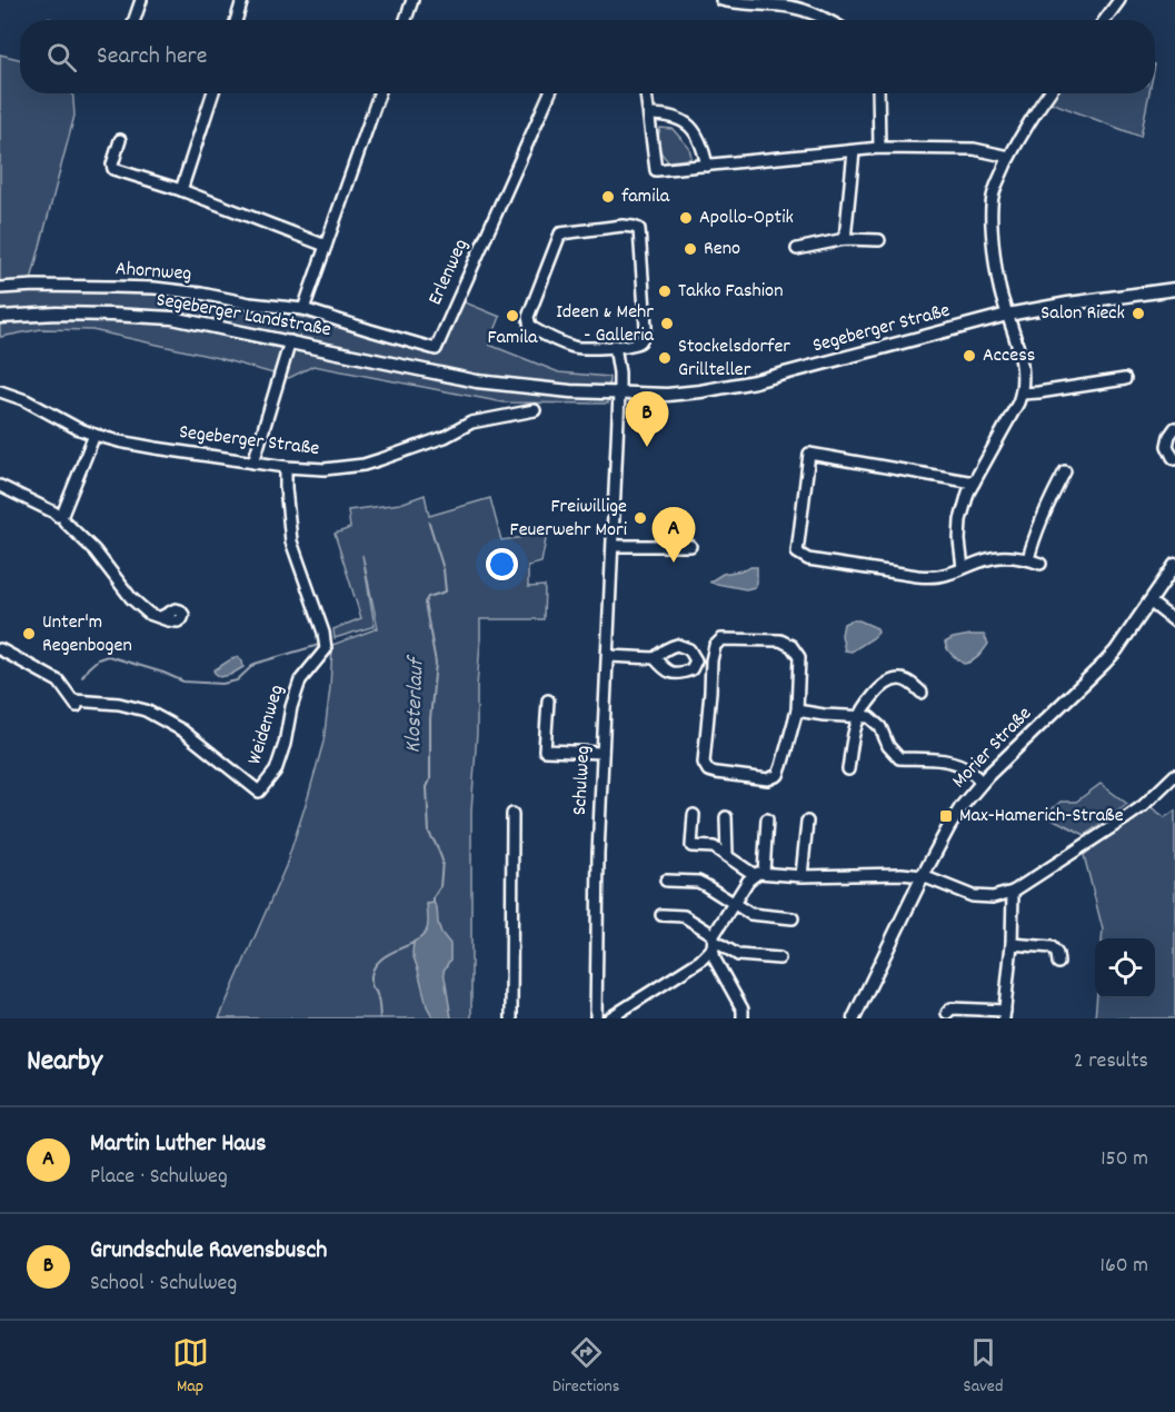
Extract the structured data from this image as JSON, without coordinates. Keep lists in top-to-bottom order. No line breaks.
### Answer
{"streets":{"main road":["Segeberger Landstraße","Segeberger Straße","Morier Straße"],"street":["Ahornweg","Erlenweg","Weidenweg","Schulweg"]},"crossings":[["Ahornweg","Erlenweg"],["Segeberger Landstraße","Segeberger Straße"],["Segeberger Straße","Weidenweg"],["Segeberger Straße","Schulweg"]],"water":["Klosterlauf"],"places":{"other":["famila","Apollo-Optik","Reno","Takko Fashion","Salon Rieck","Famila","Ideen & Mehr - Galleria","Access","Stockelsdorfer Grillteller","Freiwillige Feuerwehr Mori","Unter'm Regenbogen"],"transit":["Max-Hamerich-Straße"]},"page":{"search":"Search here","pins":["B","A"],"heading":["Nearby","2 results"],"list":[{"mark":"A","name":"Martin Luther Haus","note":"Place · Schulweg","value":"150 m"},{"mark":"B","name":"Grundschule Ravensbusch","note":"School · Schulweg","value":"160 m"}],"nav":["Map","Directions","Saved"]}}
